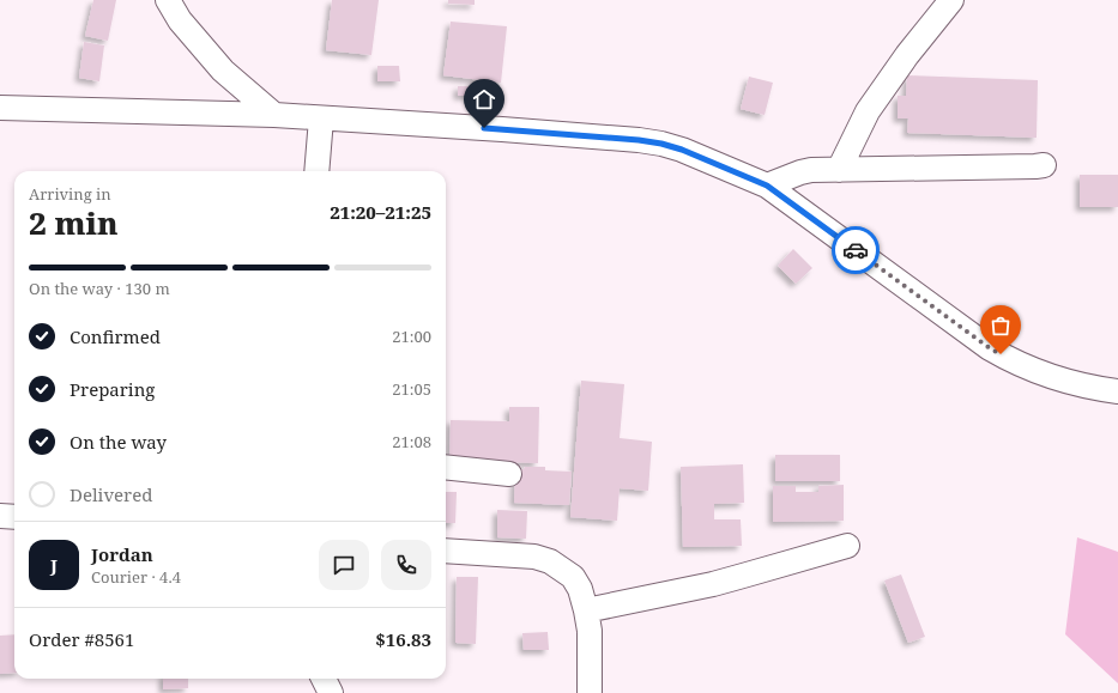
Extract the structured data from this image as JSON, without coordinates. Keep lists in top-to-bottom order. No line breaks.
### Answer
{"page":{"heading":["2 min","Arriving in","21:20–21:25"],"panel":["Jordan","Courier · 4.4","Order #8561","$16.83"],"bar":"On the way · 130 m","list":[["Confirmed","21:00"],["Preparing","21:05"],["On the way","21:08"],"Delivered"],"round":"J"}}
